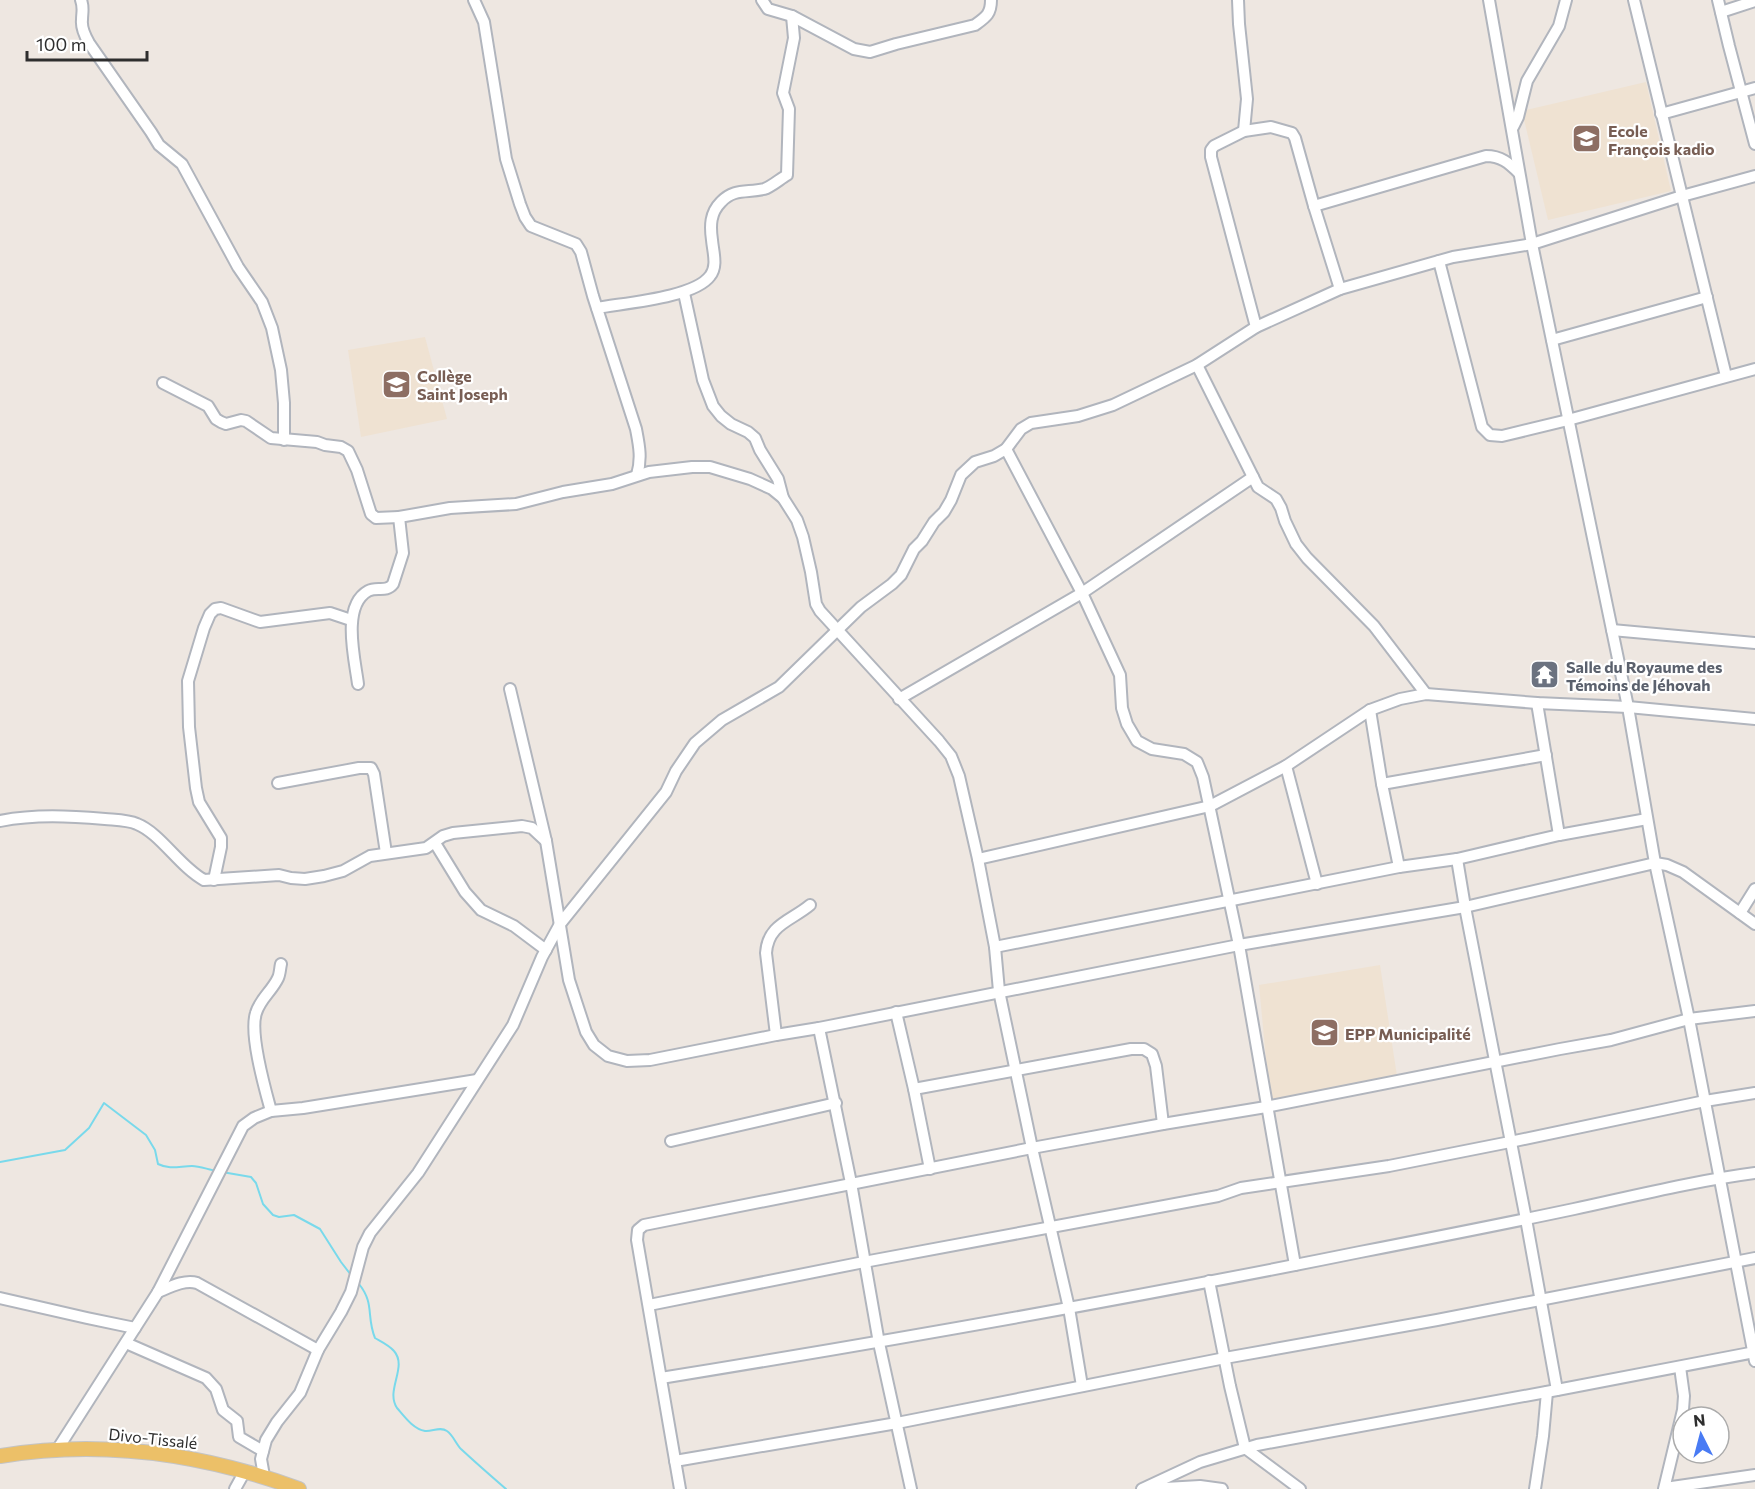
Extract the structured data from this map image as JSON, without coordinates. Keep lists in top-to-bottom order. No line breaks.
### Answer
{"streets":{"main road":["Divo-Tissalé"]},"places":{"school or university":["Ecole François kadio","Collège Saint Joseph","EPP Municipalité"],"temple":["Salle du Royaume des Témoins de Jéhovah"]},"scale_bar":"100 m","north":"top"}
